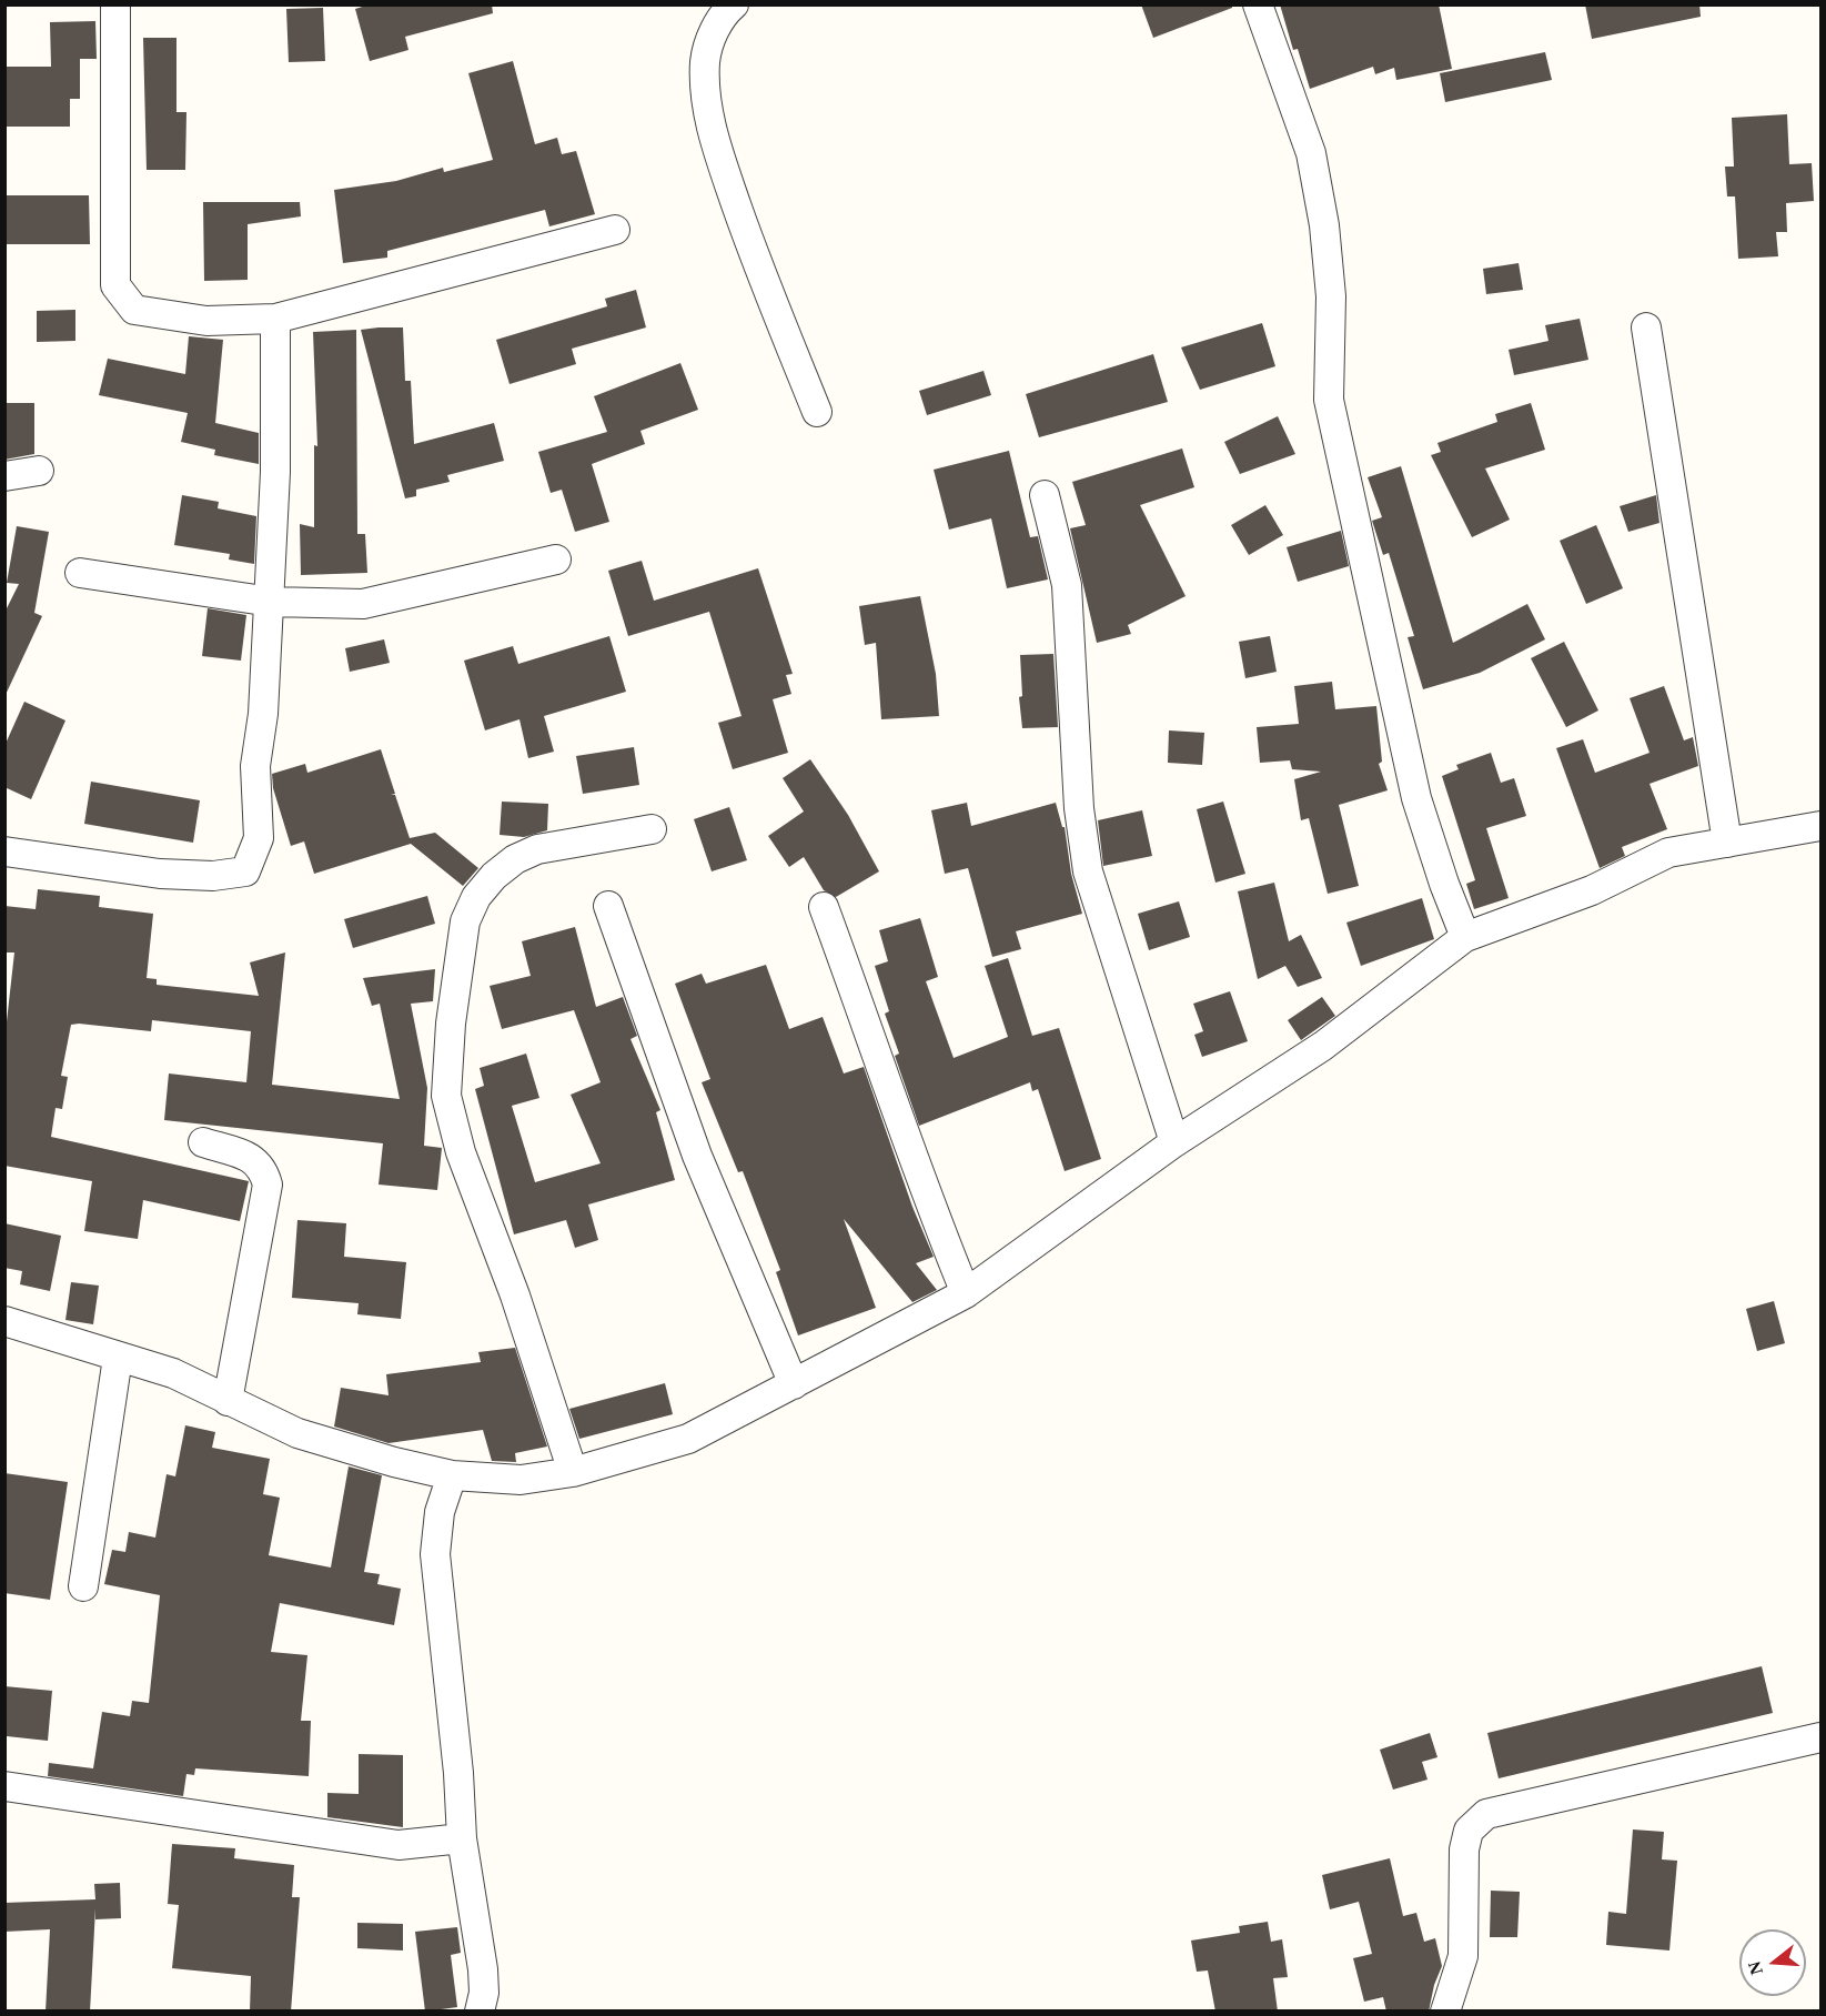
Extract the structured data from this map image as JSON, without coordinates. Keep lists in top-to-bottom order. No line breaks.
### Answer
{"north":"left"}
